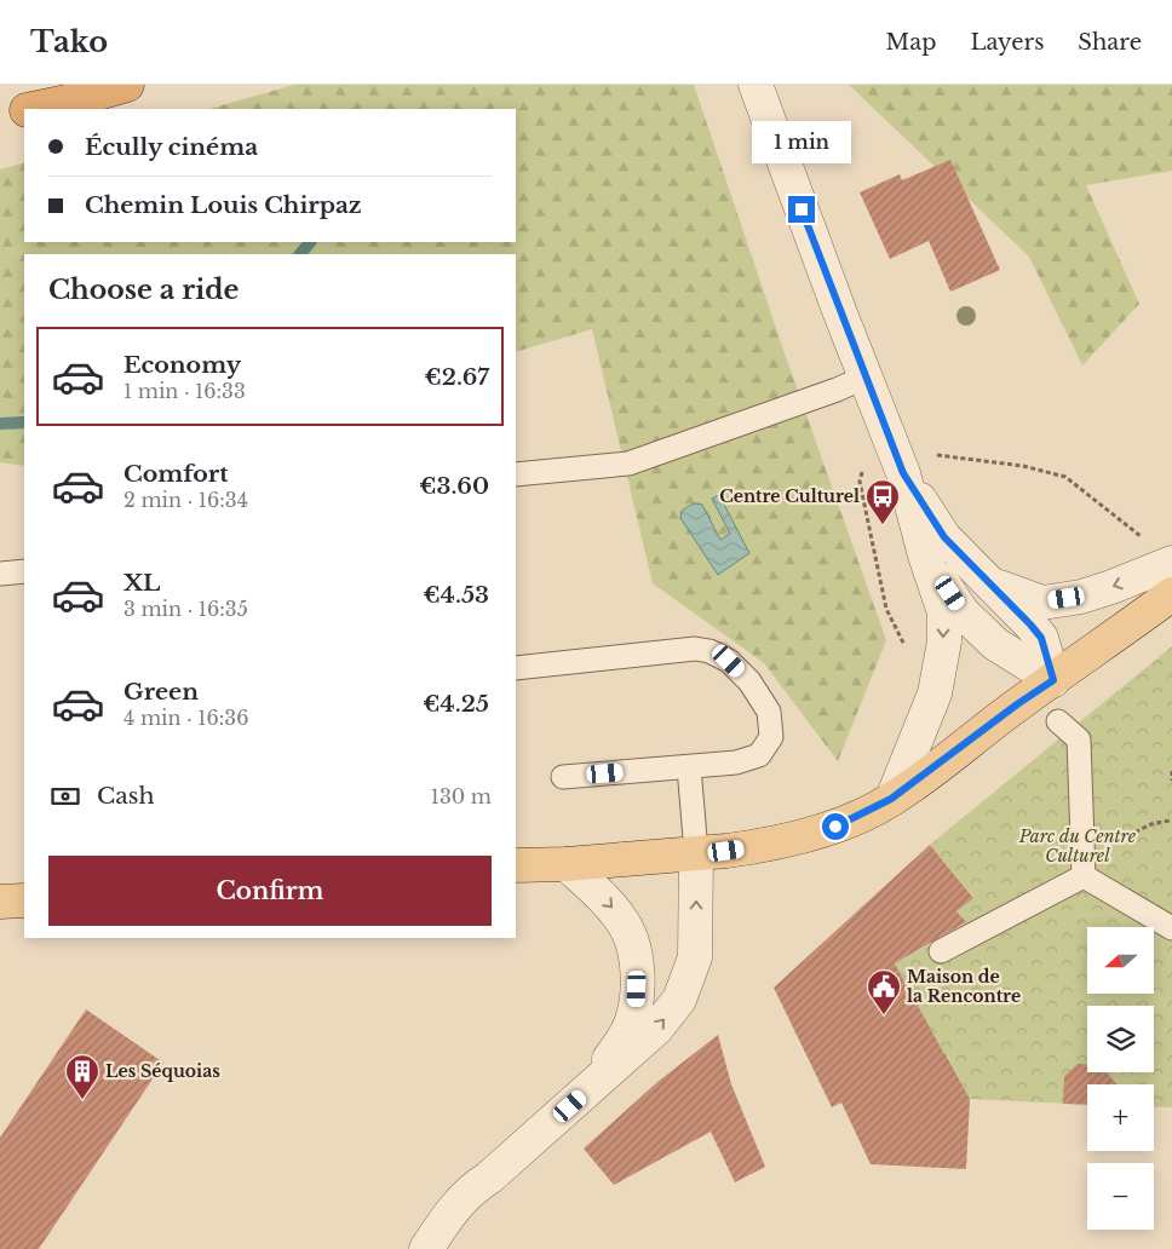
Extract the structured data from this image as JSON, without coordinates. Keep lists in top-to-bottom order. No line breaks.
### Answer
{"parks":["Parc du Centre Culturel"],"places":{"bus stop":["Centre Culturel"],"public building":["Maison de la Rencontre"],"building":["Les Séquoias"]},"north":"left","page":{"header":"Tako","nav":["Map","Layers","Share"],"banner":["Écully cinéma","Chemin Louis Chirpaz"],"bubble":"1 min","heading":"Choose a ride","list":[{"name":"Economy","note":"1 min · 16:33","value":"€2.67"},{"name":"Comfort","note":"2 min · 16:34","value":"€3.60"},{"name":"XL","note":"3 min · 16:35","value":"€4.53"},{"name":"Green","note":"4 min · 16:36","value":"€4.25"}],"pay":["Cash","130 m"],"buttons":"Confirm","map_buttons":["+","−"]}}
